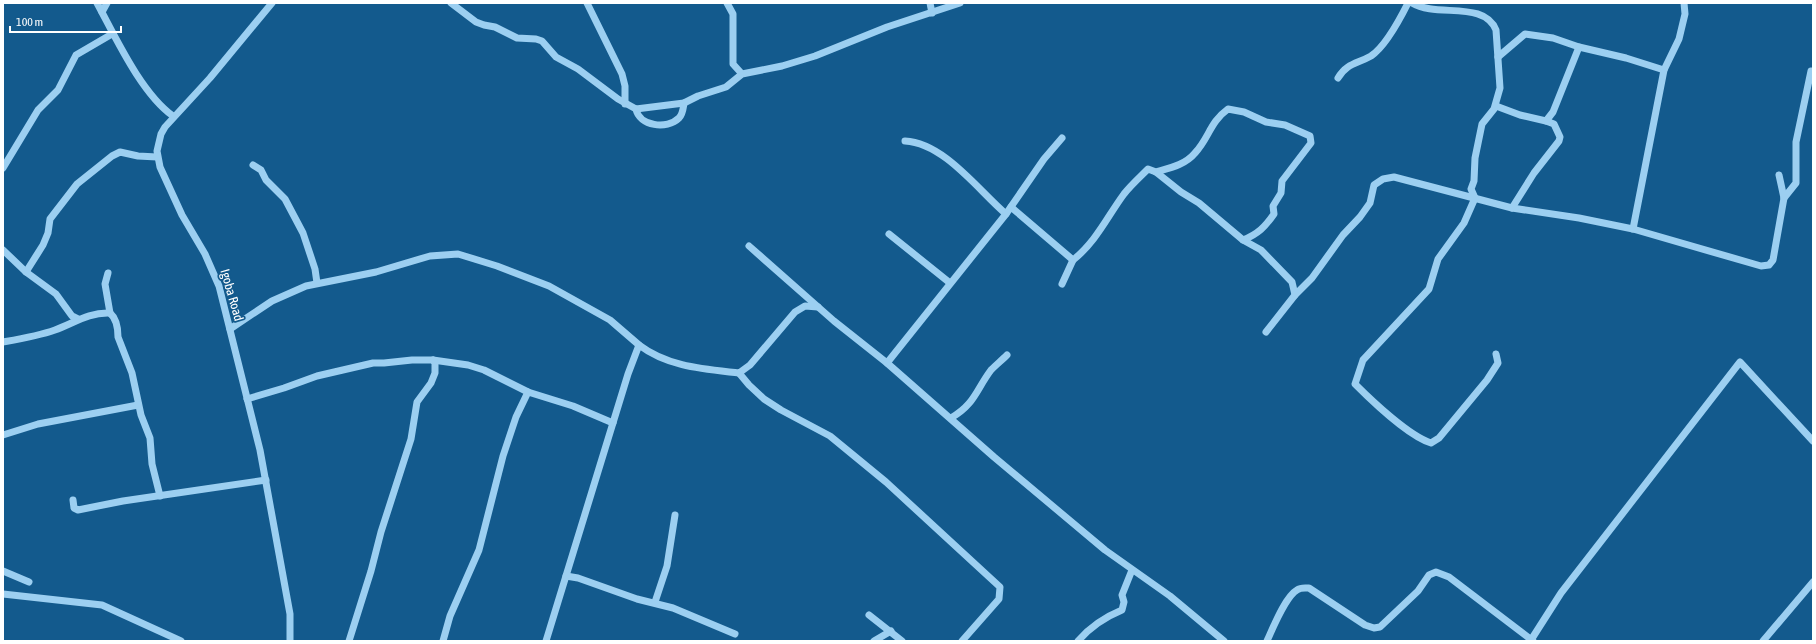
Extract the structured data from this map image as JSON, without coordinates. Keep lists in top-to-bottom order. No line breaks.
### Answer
{"streets":{"street":["Igoba Road"]},"scale_bar":"100 m"}
